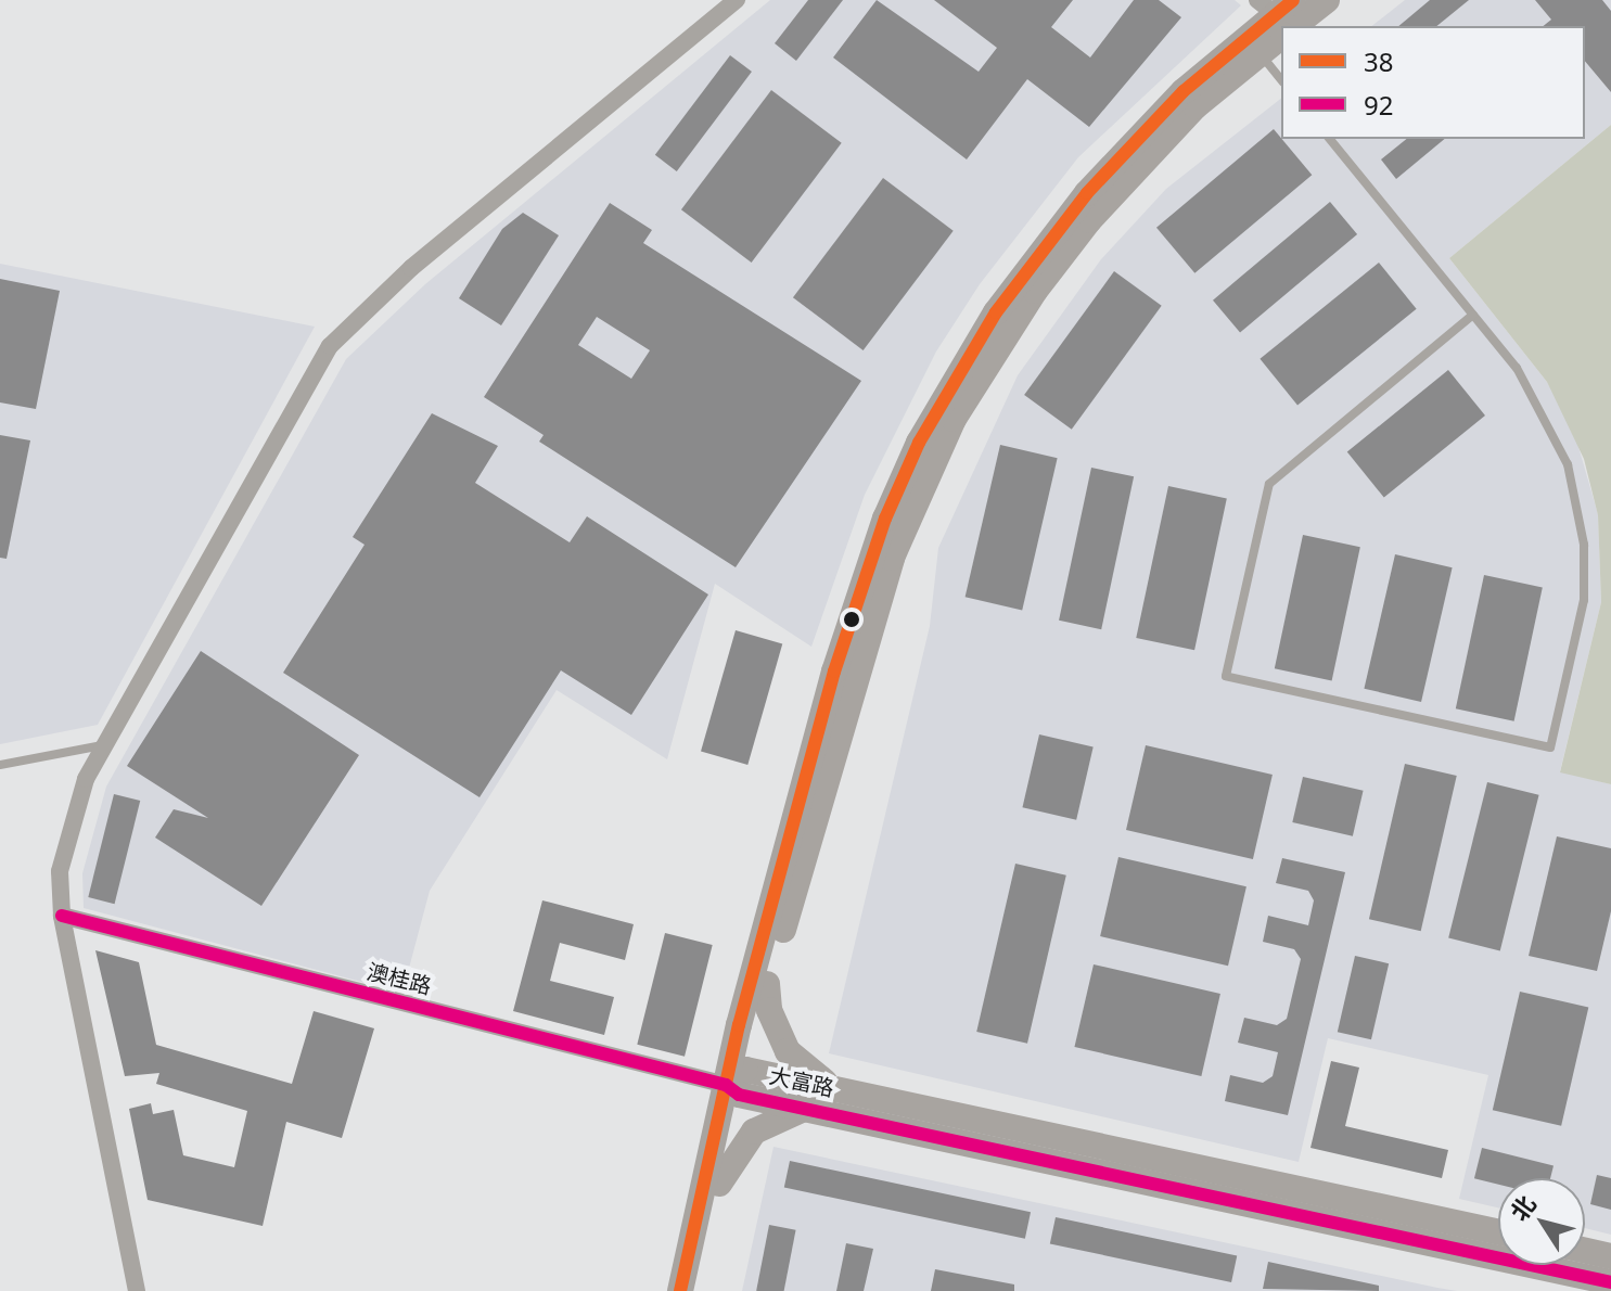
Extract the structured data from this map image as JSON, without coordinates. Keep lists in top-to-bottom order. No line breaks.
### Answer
{"streets":{"main road":["大富路"],"street":["澳桂路"]},"crossings":[["澳桂路","大富路"]],"lines":["transit line 38","transit line 92"],"legend":["38","92"],"north":"top left"}
